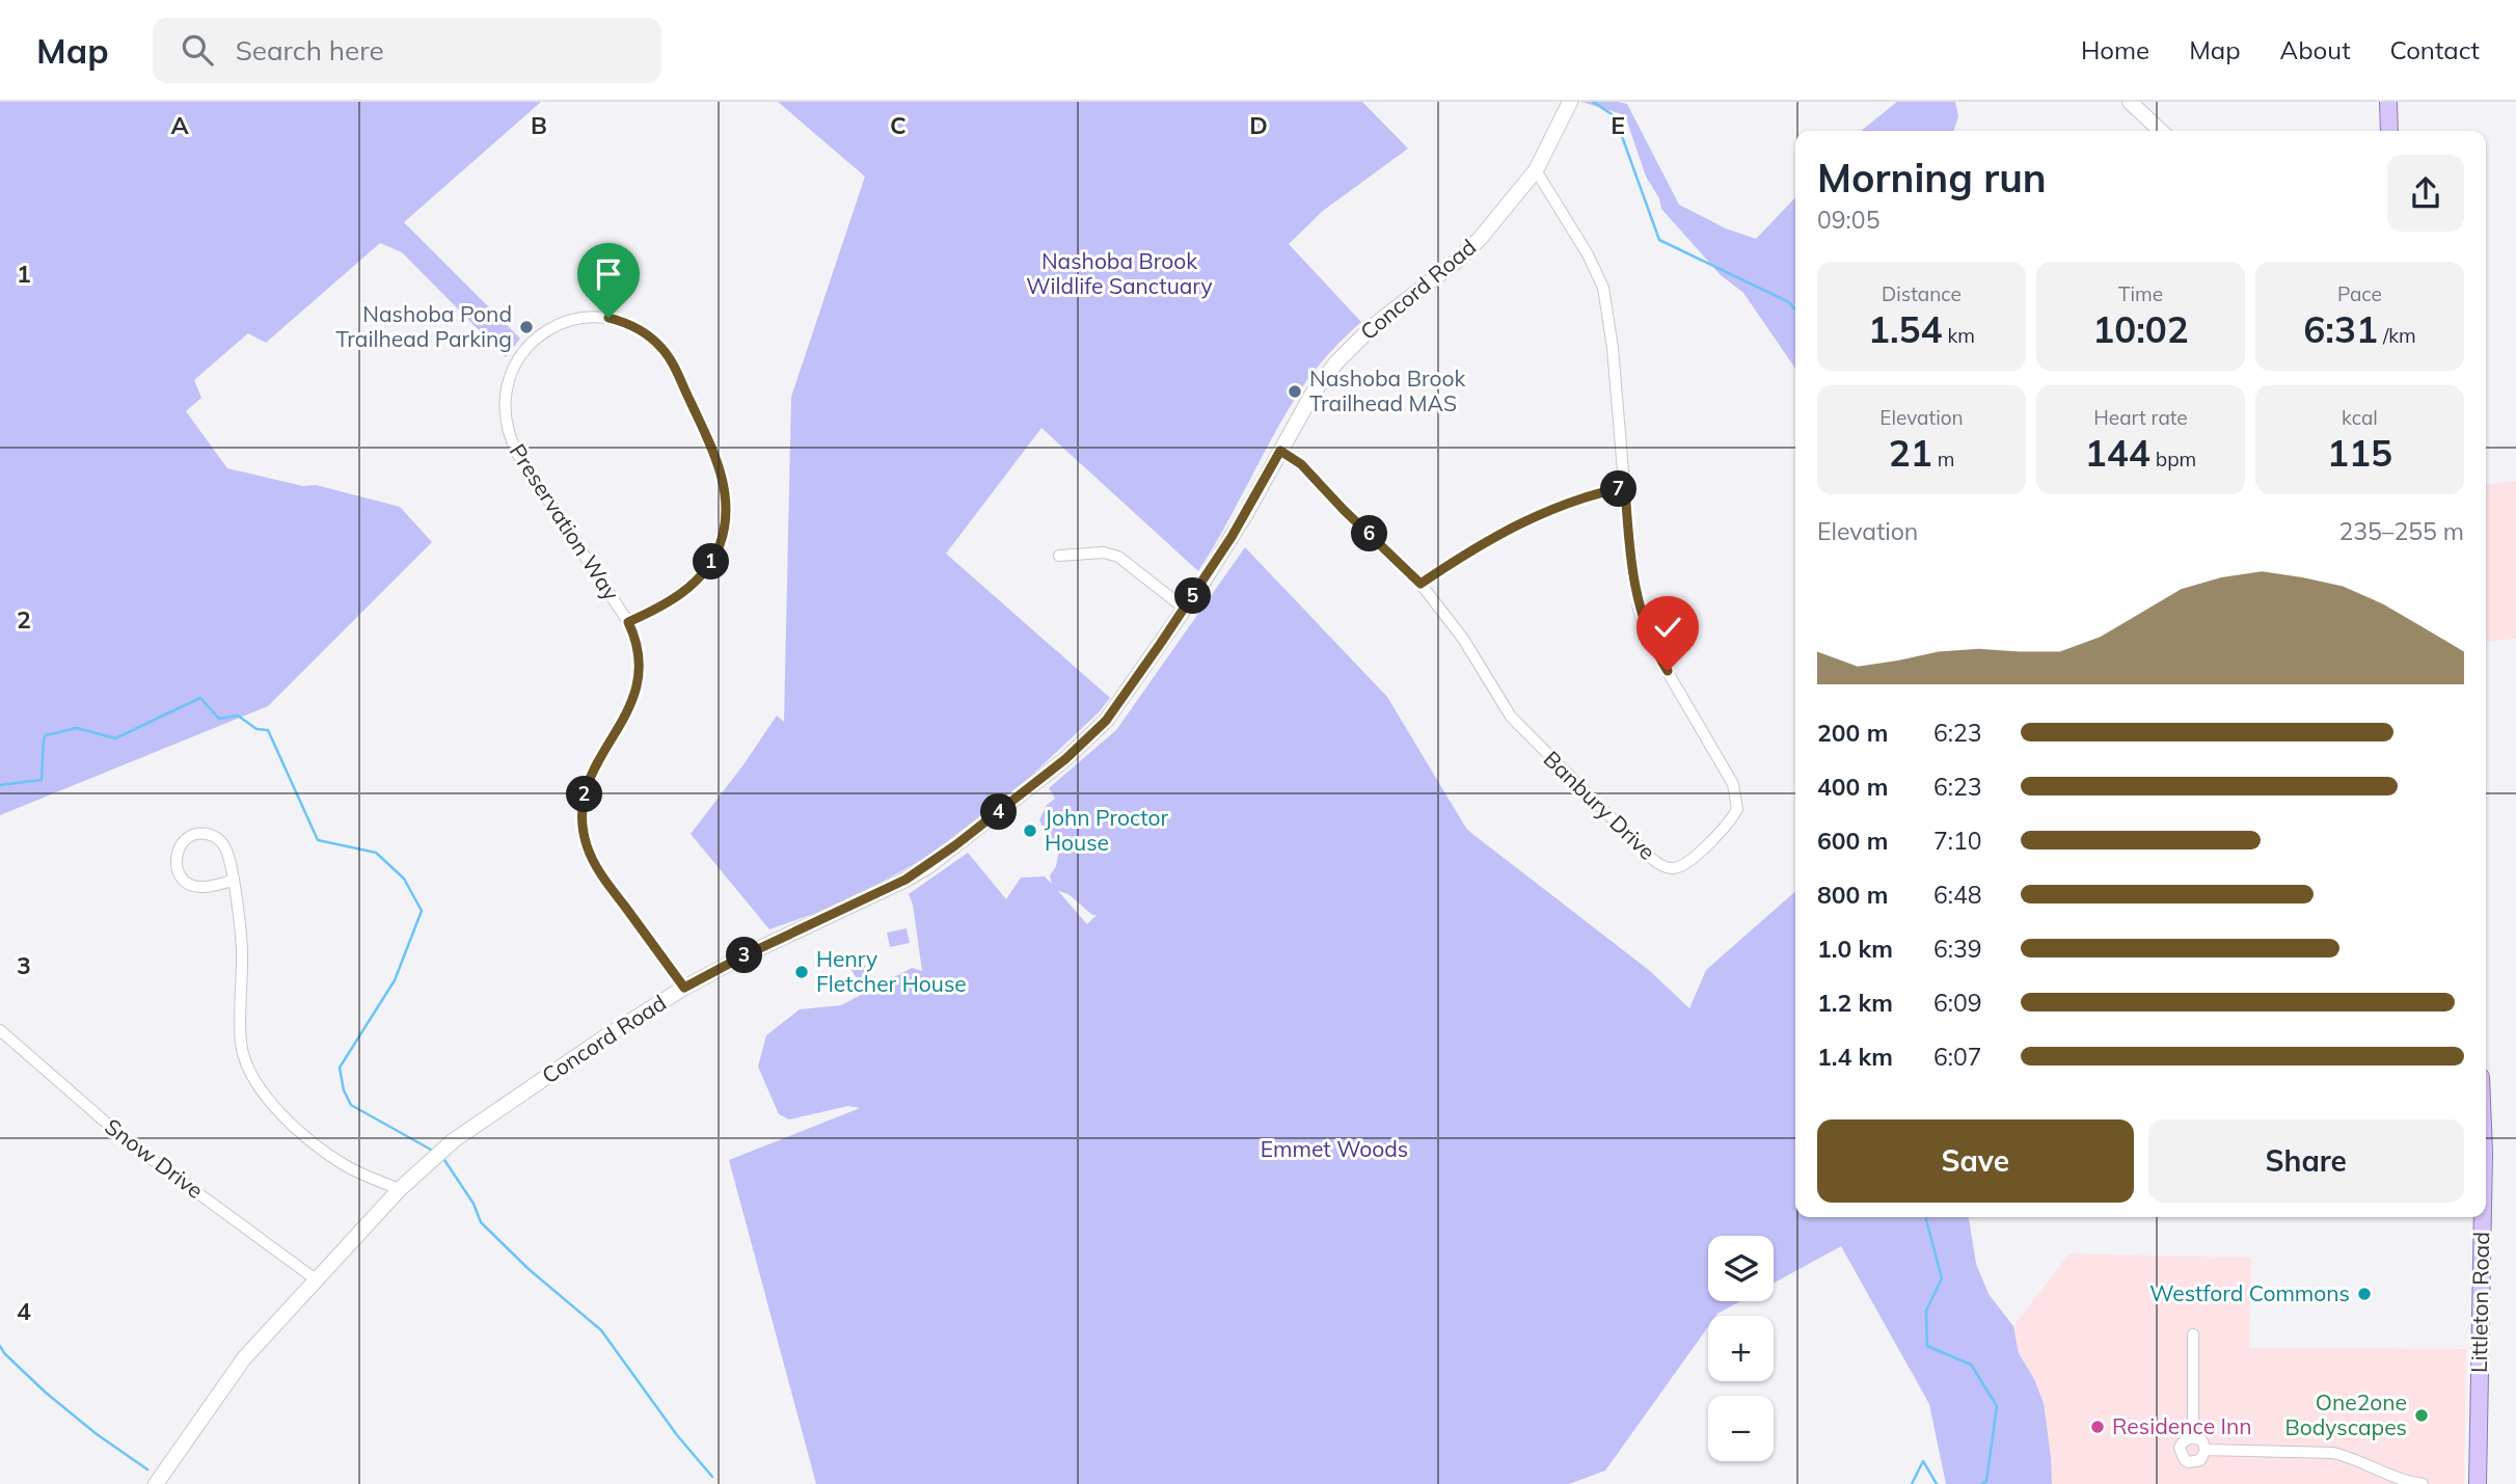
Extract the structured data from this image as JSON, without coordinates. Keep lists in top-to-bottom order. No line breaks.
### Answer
{"streets":{"main road":["Concord Road","Littleton Road"],"street":["Preservation Way","Banbury Drive","Snow Drive"]},"crossings":[["Concord Road","Preservation Way"],["Concord Road","Banbury Drive"],["Concord Road","Snow Drive"]],"parks":["Nashoba Brook Wildlife Sanctuary","Emmet Woods"],"places":["Nashoba Pond Trailhead Parking","Nashoba Brook Trailhead MAS","John Proctor House","Henry Fletcher House","Westford Commons","One2one Bodyscapes","Residence Inn"],"page":{"header":"Map","search":"Search here","nav":["Home","Map","About","Contact"],"heading":["Morning run","09:05"],"stats":[["Distance","1.54 km"],["Time","10:02"],["Pace","6:31 /km"],["Elevation","21 m"],["Heart rate","144 bpm"],["kcal","115"]],"pins":["7","6","1","5","2","4","3"],"chart":["Elevation","235–255 m"],"list":[{"name":"200 m","note":"6:23"},{"name":"400 m","note":"6:23"},{"name":"600 m","note":"7:10"},{"name":"800 m","note":"6:48"},{"name":"1.0 km","note":"6:39"},{"name":"1.2 km","note":"6:09"},{"name":"1.4 km","note":"6:07"}],"buttons":["Save","Share"],"map_buttons":["+","−"]},"grid":{"columns":["A","B","C","D","E"],"rows":["1","2","3","4"]}}
